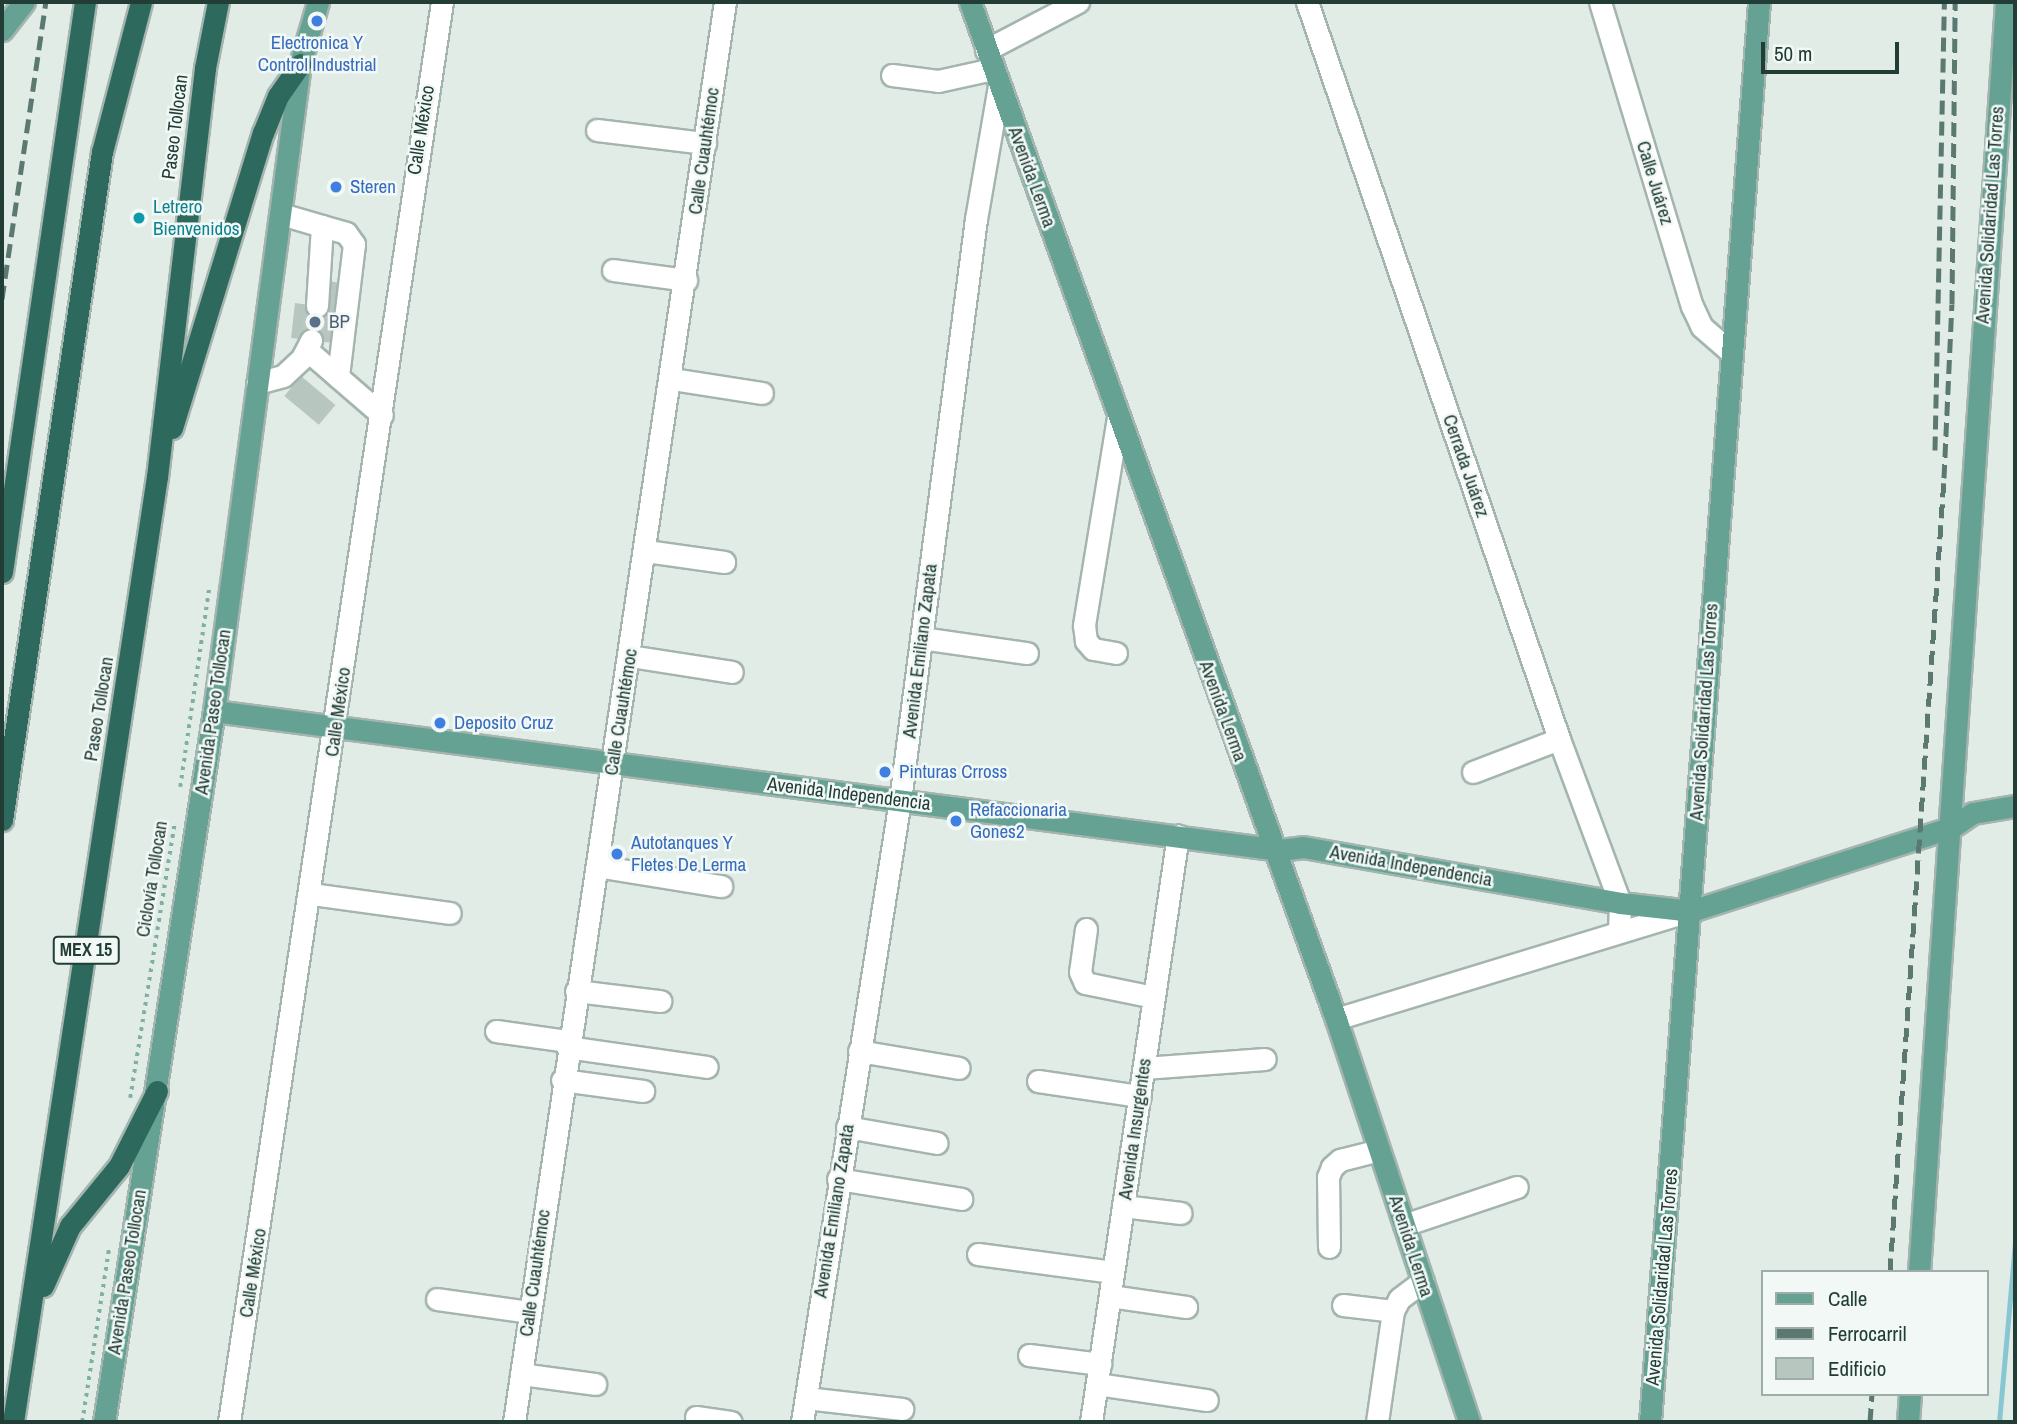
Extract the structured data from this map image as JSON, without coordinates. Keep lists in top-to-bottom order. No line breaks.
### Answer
{"streets":{"highway":["Paseo Tollocan","MEX 15"],"main road":["Avenida Lerma","Avenida Solidaridad Las Torres","Avenida Paseo Tollocan","Avenida Independencia"],"street":["Calle México","Calle Cuauhtémoc","Calle Juárez","Cerrada Juárez","Avenida Emiliano Zapata","Avenida Insurgentes"],"path":["Ciclovía Tollocan"]},"crossings":[["Calle México","Avenida Independencia"],["Calle Cuauhtémoc","Avenida Independencia"],["Avenida Lerma","Avenida Emiliano Zapata"],["Avenida Lerma","Avenida Independencia"],["Calle Juárez","Avenida Solidaridad Las Torres"],["Avenida Solidaridad Las Torres","Avenida Independencia"],["Cerrada Juárez","Avenida Independencia"],["Avenida Emiliano Zapata","Avenida Independencia"],["Avenida Paseo Tollocan","Avenida Independencia"],["Avenida Independencia","Avenida Insurgentes"]],"places":["Electronica Y Control Industrial","Steren","Letrero Bienvenidos","BP","Deposito Cruz","Pinturas Crross","Refaccionaria Gones2","Autotanques Y Fletes De Lerma"],"legend":["Calle","Ferrocarril","Edificio"],"scale_bar":"50 m"}
